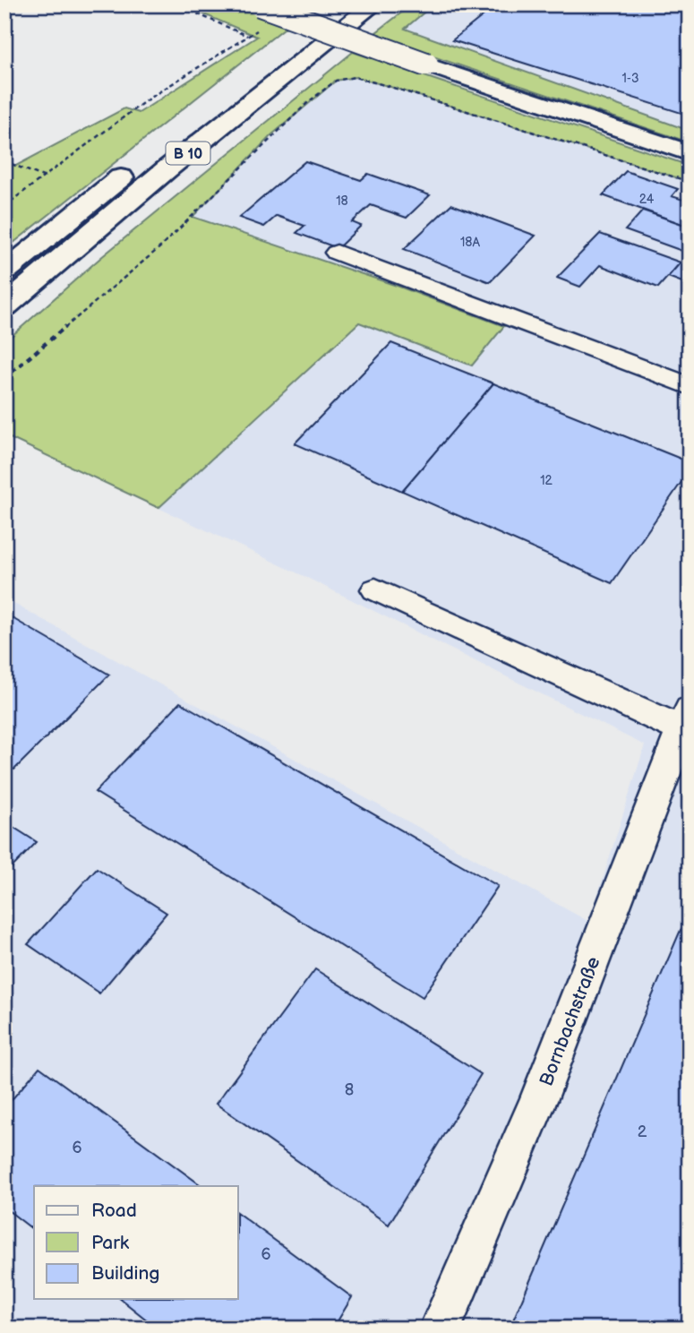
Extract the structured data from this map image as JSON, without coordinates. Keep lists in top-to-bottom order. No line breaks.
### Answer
{"streets":{"main road":["B 10"],"street":["Bornbachstraße"]},"house_numbers":["1-3","24","18","18A","12","8","2","6","6"],"legend":["Road","Park","Building"]}
